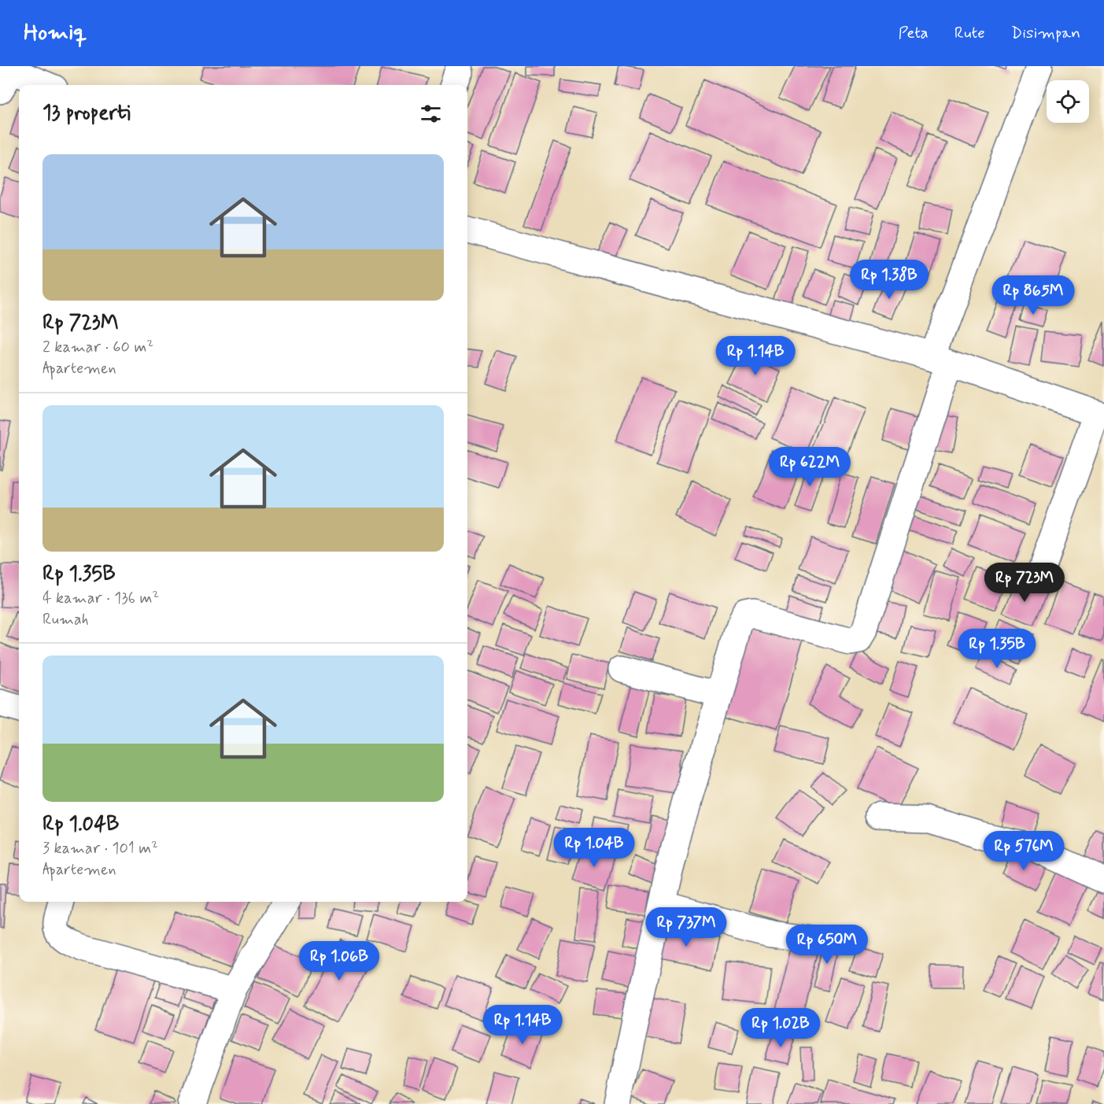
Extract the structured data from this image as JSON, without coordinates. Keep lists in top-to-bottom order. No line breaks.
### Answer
{"page":{"header":"Homiq","nav":["Peta","Rute","Disimpan"],"heading":"13 properti","list":[{"name":"Rp 723M","note":"2 kamar · 60 m² · Apartemen"},{"name":"Rp 1.35B","note":"4 kamar · 136 m² · Rumah"},{"name":"Rp 1.04B","note":"3 kamar · 101 m² · Apartemen"}],"price":["Rp 1.38B","Rp 865M","Rp 1.14B","Rp 622M","Rp 723M","Rp 1.35B","Rp 1.04B","Rp 576M","Rp 737M","Rp 650M","Rp 1.06B","Rp 1.14B","Rp 1.02B"]}}
